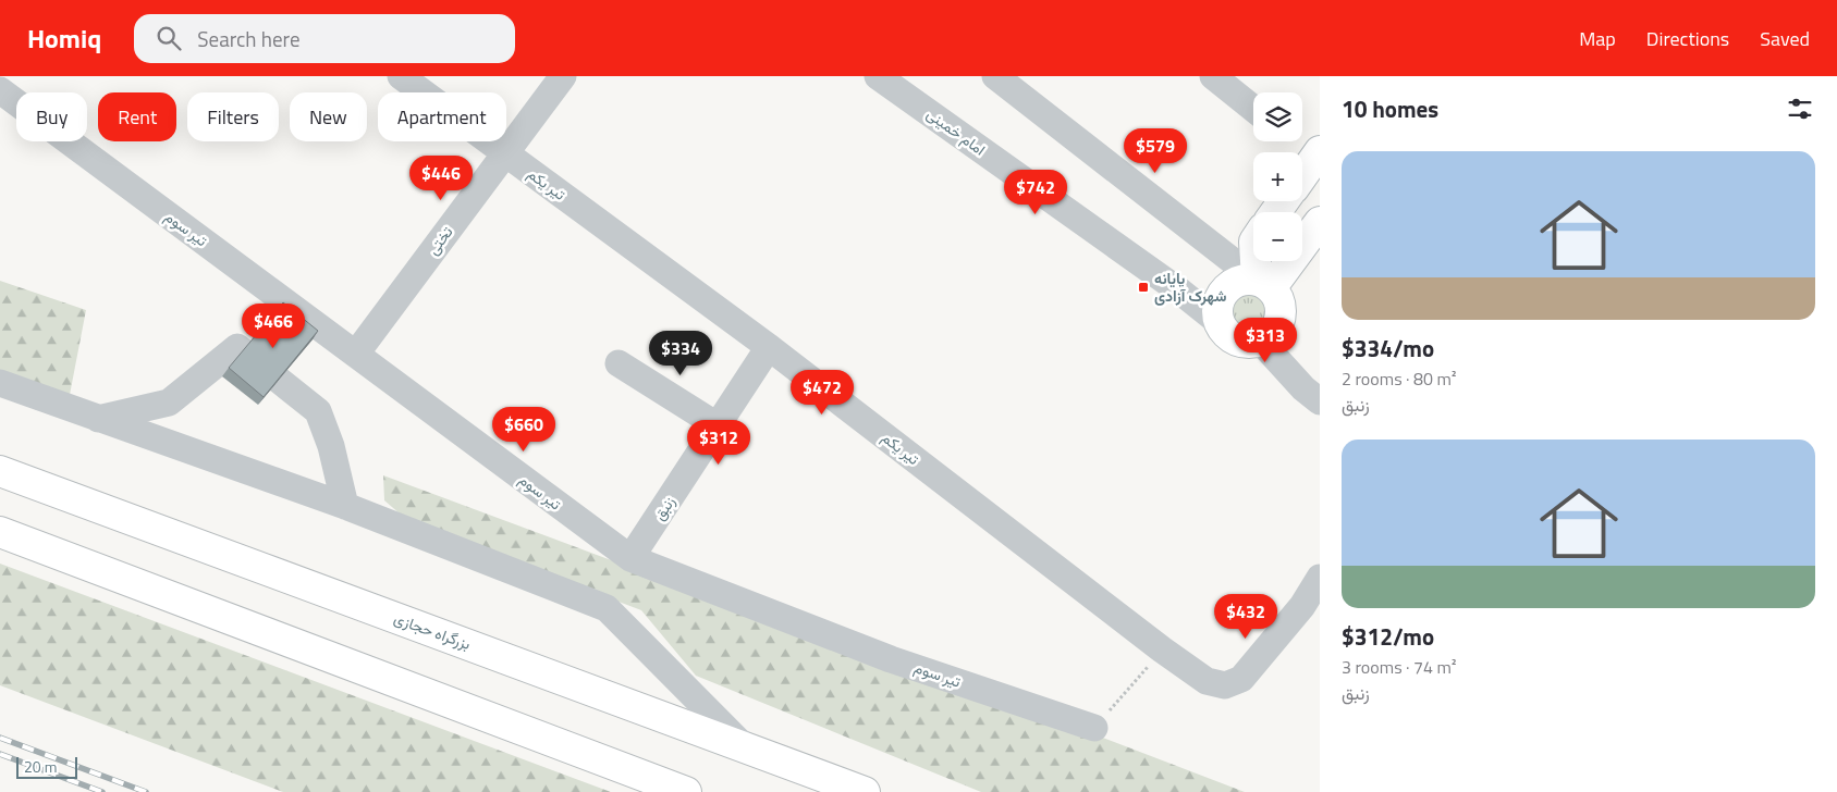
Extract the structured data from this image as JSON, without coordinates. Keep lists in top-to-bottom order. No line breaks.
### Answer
{"streets":{"main road":["بزرگراه حجازی"],"street":["امام خمینی","تیر یکم","تیر سوم","تختی","زنبق"]},"crossings":[["تیر یکم","تختی"],["تیر یکم","زنبق"],["تیر سوم","تختی"],["تیر سوم","زنبق"]],"places":{"transit":["پایانه شهرک آزادی"]},"scale_bar":"20 m","page":{"header":"Homiq","search":"Search here","nav":["Map","Directions","Saved"],"heading":"10 homes","map_buttons":["+","−"],"chip":["Buy","Rent","Filters","New","Apartment"],"price":["$579","$446","$742","$466","$313","$334","$472","$660","$312","$432"],"list":[{"name":"$334/mo","note":"2 rooms · 80 m² · زنبق"},{"name":"$312/mo","note":"3 rooms · 74 m² · زنبق"}],"scale":"20 m"}}
